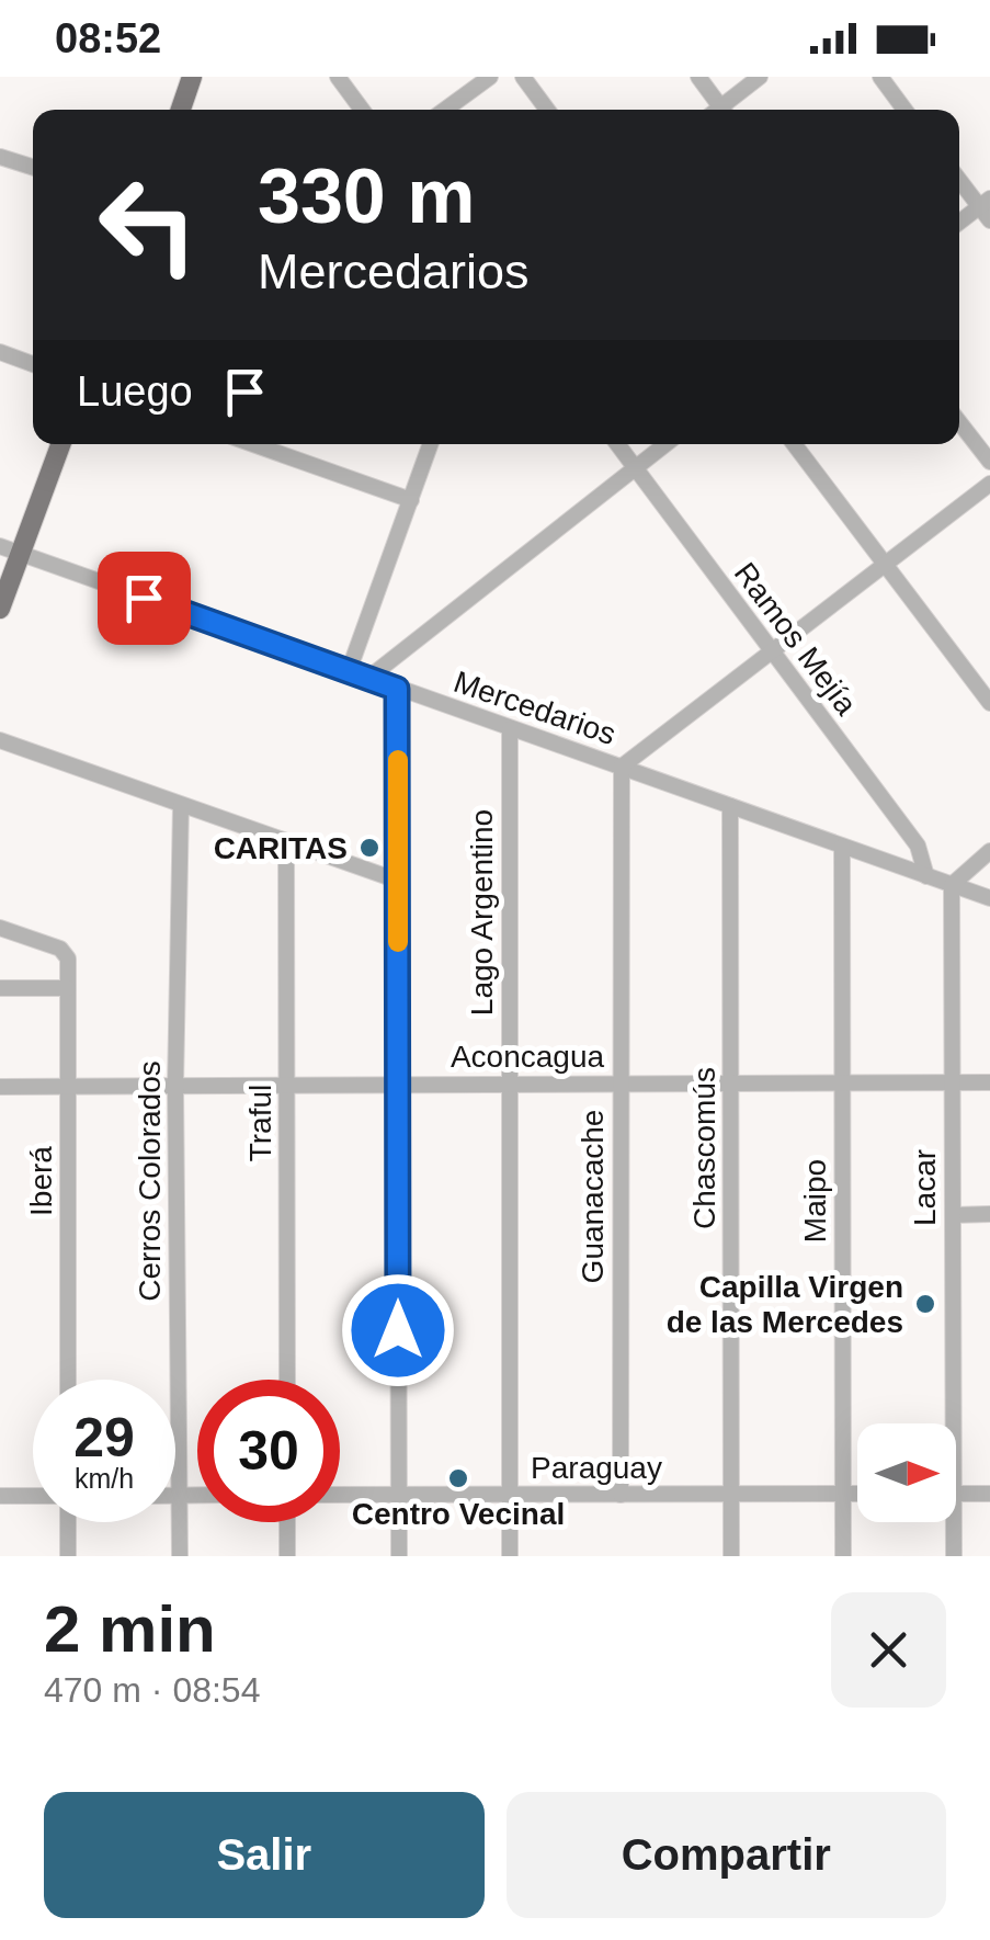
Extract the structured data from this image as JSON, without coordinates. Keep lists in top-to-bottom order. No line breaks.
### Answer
{"streets":{"street":["Ramos Mejía","Mercedarios","Lago Argentino","Aconcagua","Traful","Chascomús","Iberá","Cerros Colorados","Lacar","Guanacache","Maipo","Paraguay"]},"crossings":[["Ramos Mejía","Mercedarios"],["Mercedarios","Lago Argentino"],["Mercedarios","Chascomús"],["Mercedarios","Lacar"],["Mercedarios","Guanacache"],["Mercedarios","Maipo"],["Lago Argentino","Aconcagua"],["Lago Argentino","Paraguay"],["Aconcagua","Traful"],["Aconcagua","Chascomús"],["Aconcagua","Iberá"],["Aconcagua","Cerros Colorados"],["Aconcagua","Lacar"],["Aconcagua","Guanacache"],["Aconcagua","Maipo"],["Chascomús","Paraguay"],["Guanacache","Paraguay"],["Maipo","Paraguay"]],"places":["CARITAS","Capilla Virgen de las Mercedes","Centro Vecinal"],"north":"right","page":{"status":"08:52","turn":["330 m","Mercedarios"],"then":"Luego","speed":"29 km/h","limit":"30","heading":["2 min","470 m · 08:54"],"buttons":["Salir","Compartir"]}}
